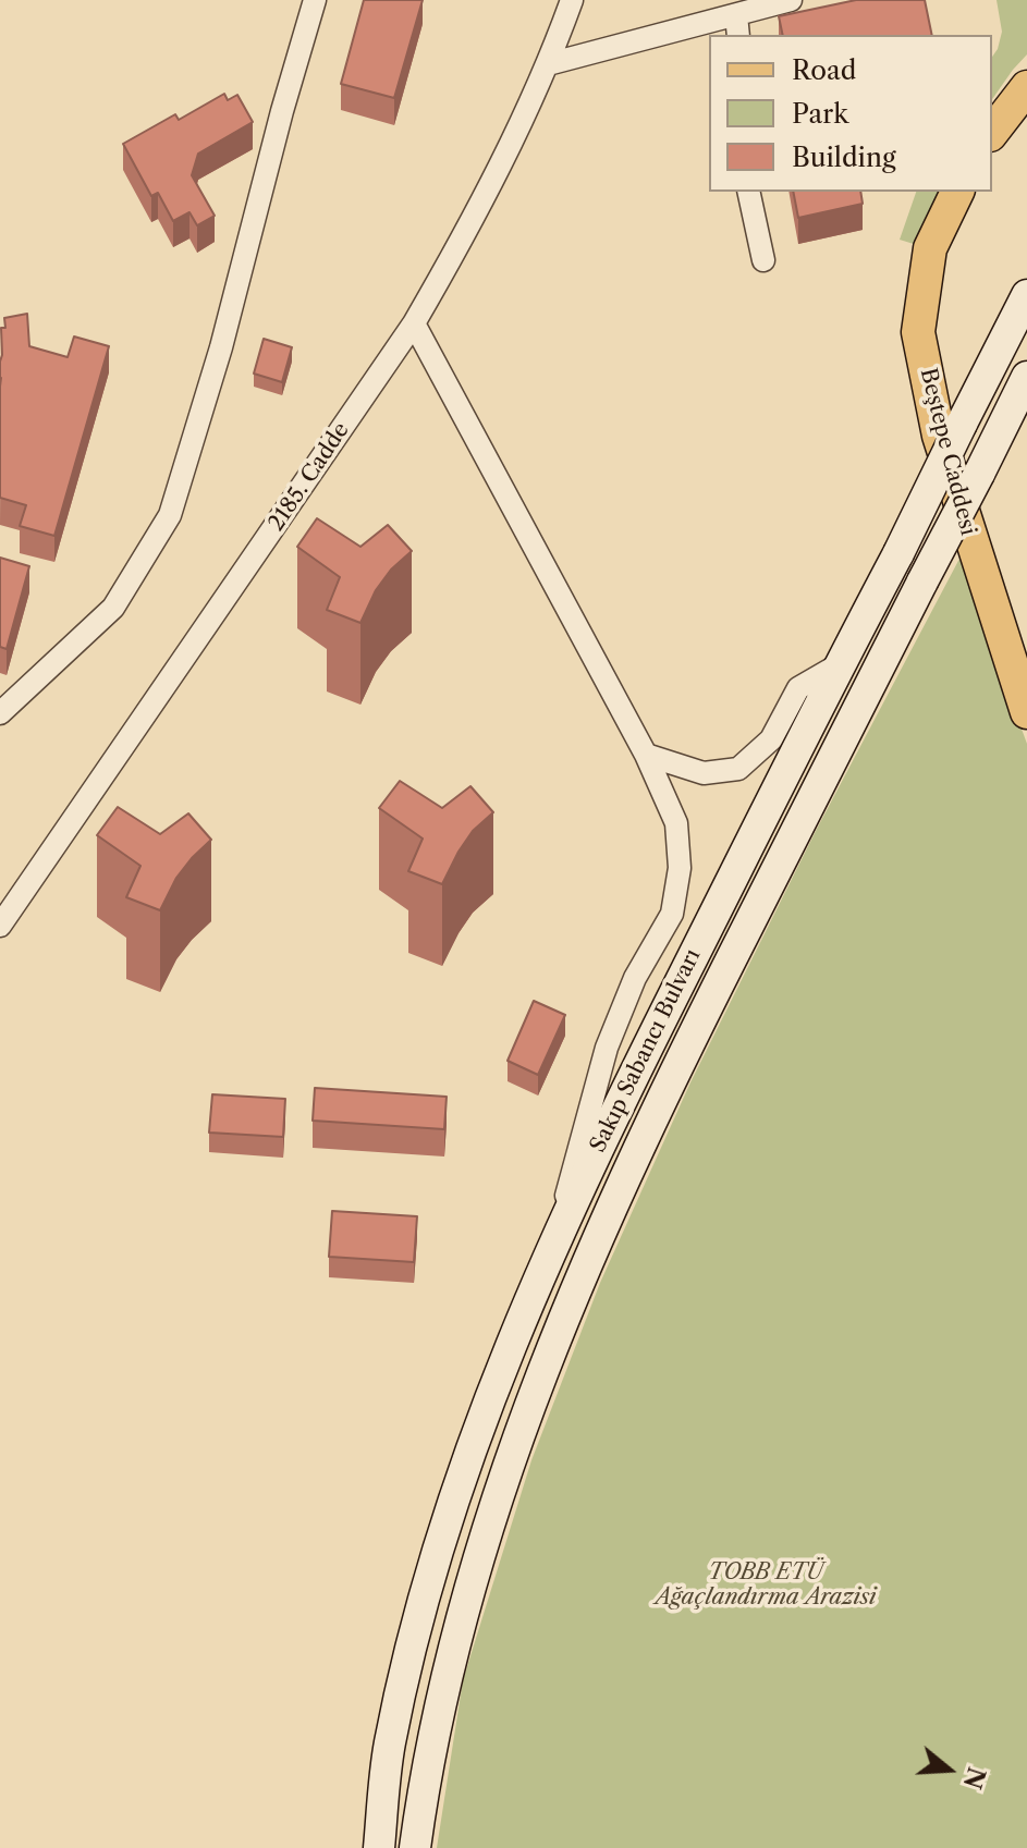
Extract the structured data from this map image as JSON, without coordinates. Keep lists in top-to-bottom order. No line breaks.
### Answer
{"streets":{"main road":["Beştepe Caddesi","Sakıp Sabancı Bulvarı"],"street":["2185. Cadde"]},"parks":["TOBB ETÜ Ağaçlandırma Arazisi"],"legend":["Road","Park","Building"],"north":"right"}
